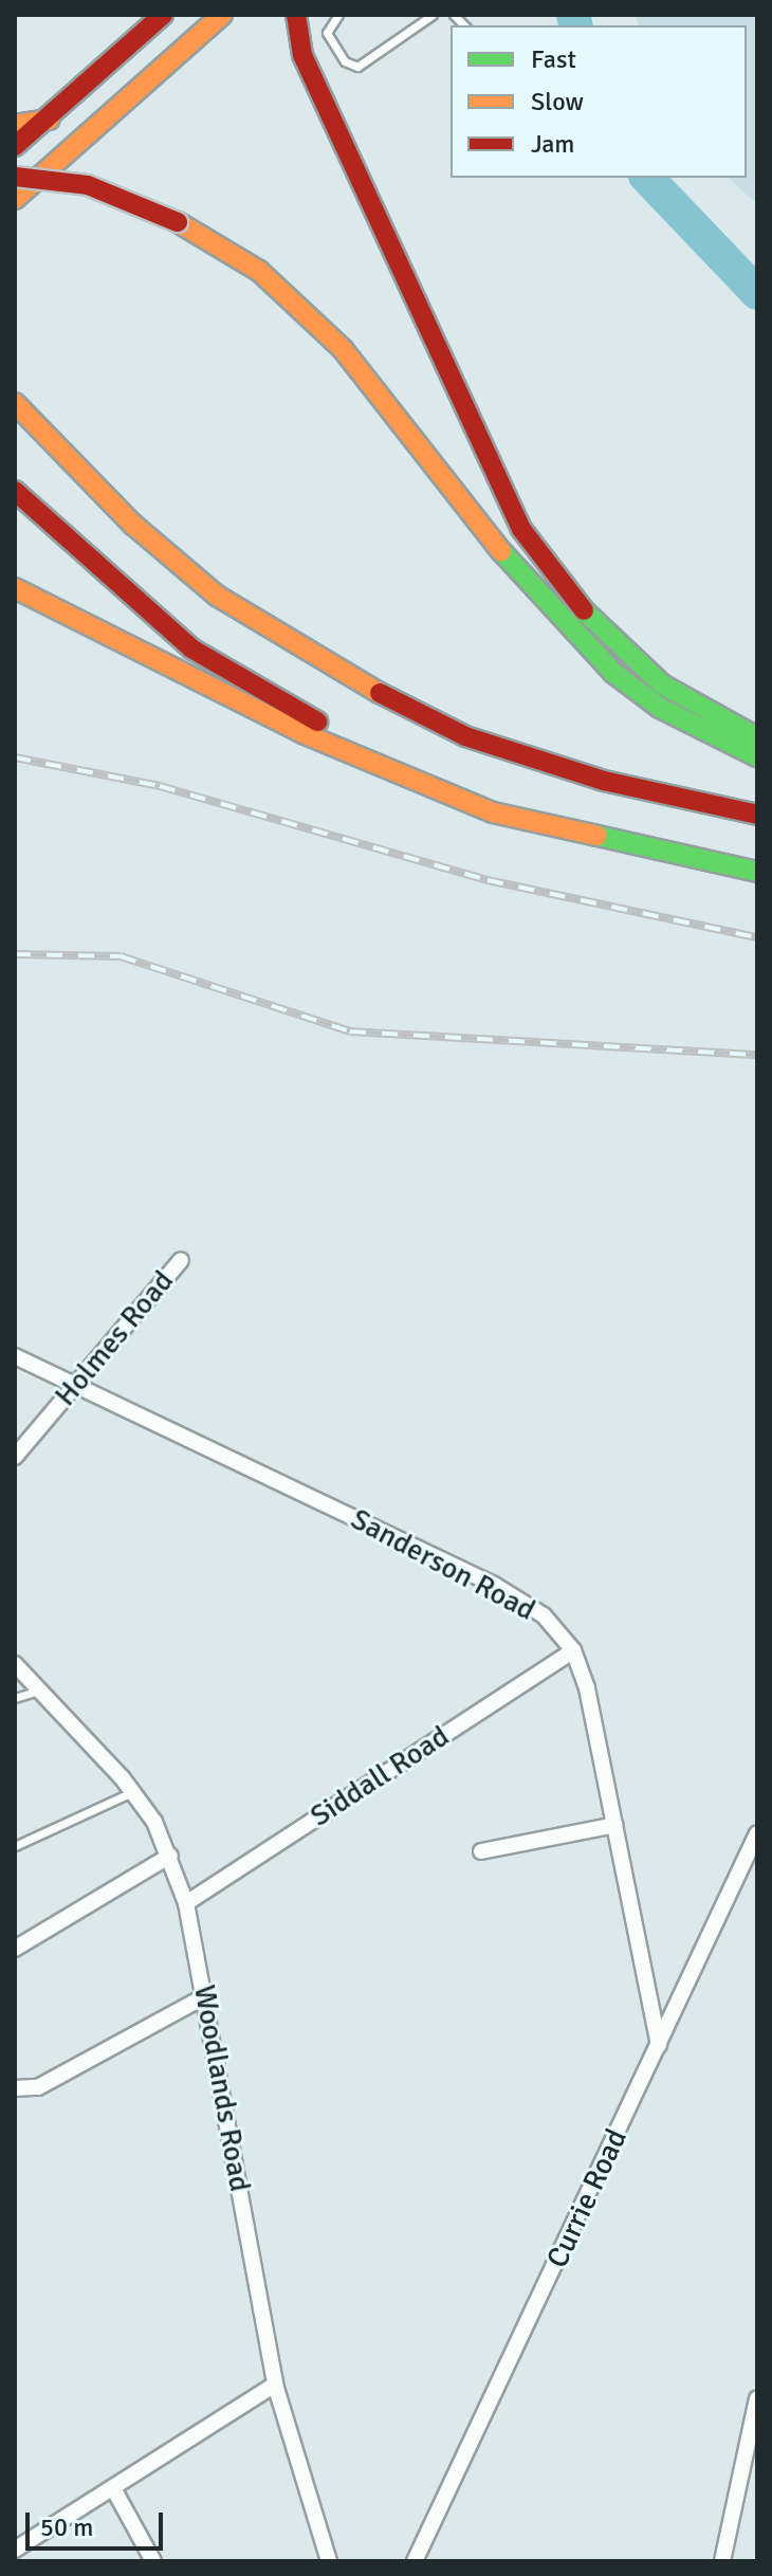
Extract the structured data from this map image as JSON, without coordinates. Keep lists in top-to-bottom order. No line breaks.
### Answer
{"streets":{"street":["Holmes Road","Sanderson Road","Siddall Road","Woodlands Road","Currie Road"]},"crossings":[["Holmes Road","Sanderson Road"],["Sanderson Road","Siddall Road"],["Sanderson Road","Currie Road"],["Siddall Road","Woodlands Road"]],"legend":["Fast","Slow","Jam"],"scale_bar":"50 m"}
